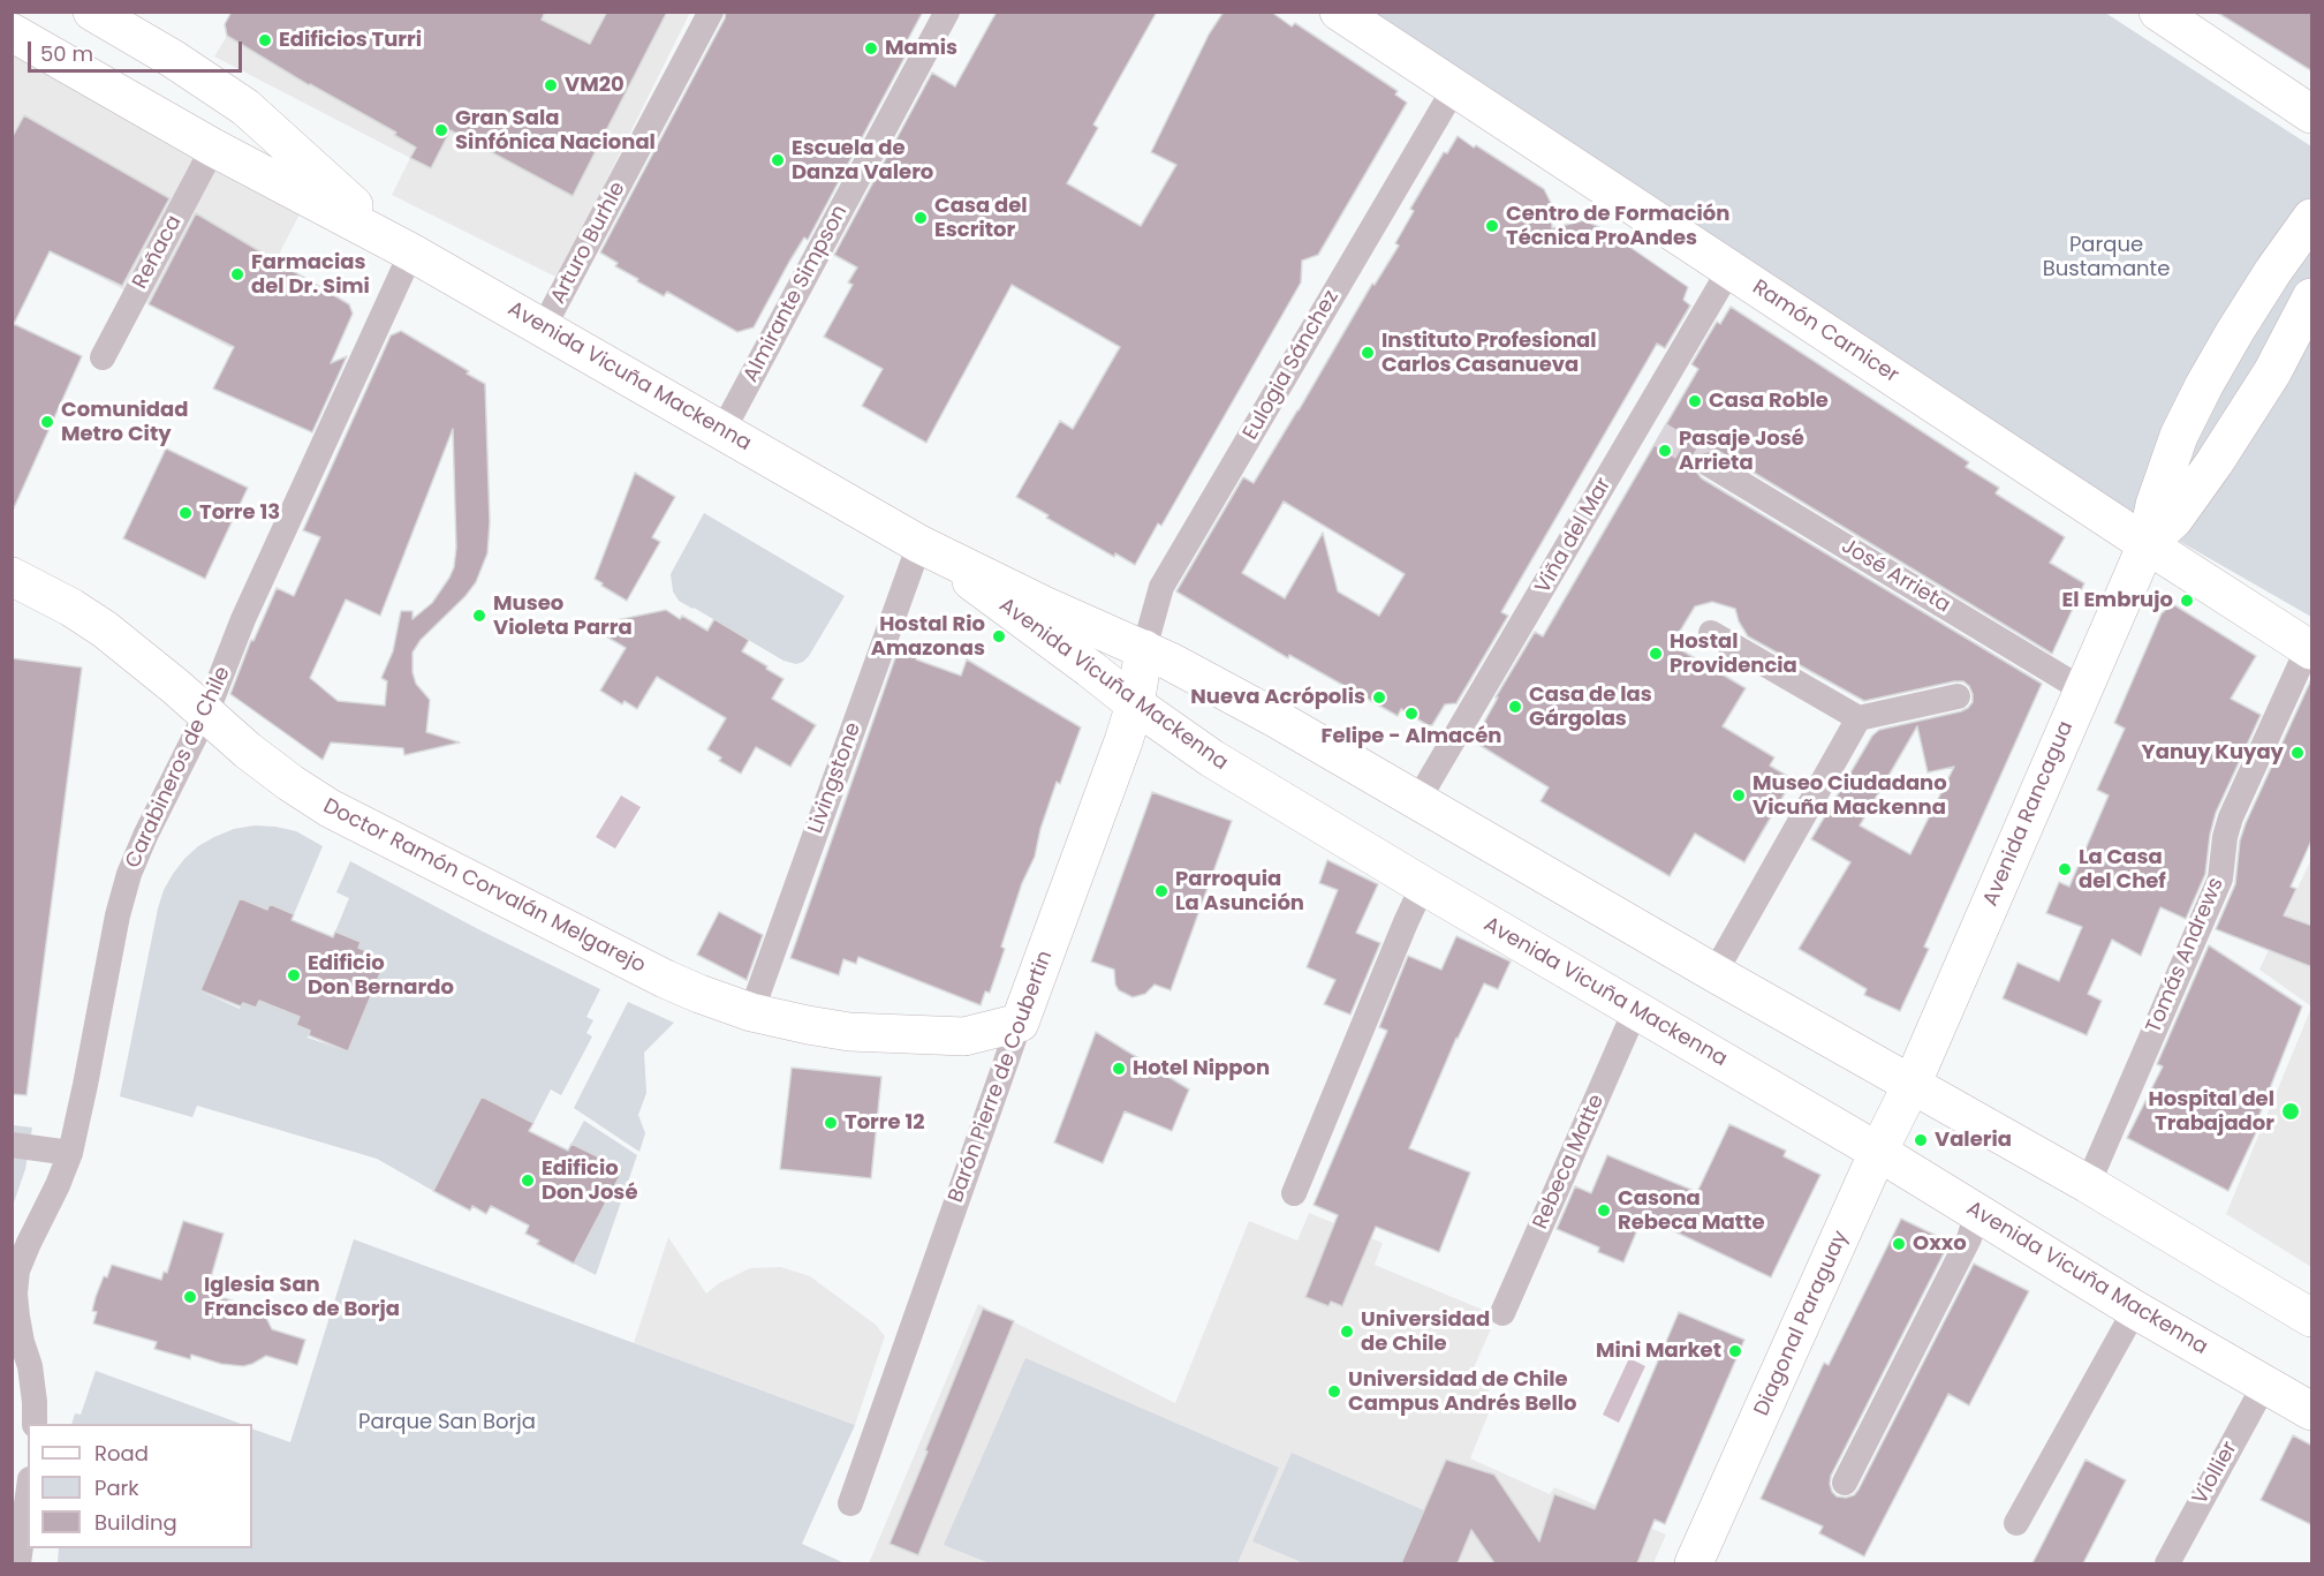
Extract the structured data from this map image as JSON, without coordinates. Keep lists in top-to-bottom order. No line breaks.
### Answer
{"streets":{"main road":["Ramón Carnicer","Avenida Vicuña Mackenna","Avenida Rancagua","Doctor Ramón Corvalán Melgarejo","Barón Pierre de Coubertin","Diagonal Paraguay"],"street":["Arturo Burhle","Reñaca","Almirante Simpson","Eulogia Sánchez","Viña del Mar","José Arrieta","Carabineros de Chile","Livingstone","Tomás Andrews","Rebeca Matte","Viollier"]},"crossings":[["Arturo Burhle","Avenida Vicuña Mackenna"],["Reñaca","Avenida Vicuña Mackenna"],["Almirante Simpson","Avenida Vicuña Mackenna"],["Ramón Carnicer","Eulogia Sánchez"],["Ramón Carnicer","Viña del Mar"],["Ramón Carnicer","Avenida Rancagua"],["Ramón Carnicer","Tomás Andrews"],["Eulogia Sánchez","Avenida Vicuña Mackenna"],["Eulogia Sánchez","Barón Pierre de Coubertin"],["Avenida Vicuña Mackenna","Viña del Mar"],["Avenida Vicuña Mackenna","Carabineros de Chile"],["Avenida Vicuña Mackenna","Livingstone"],["Avenida Vicuña Mackenna","Avenida Rancagua"],["Avenida Vicuña Mackenna","Tomás Andrews"],["Avenida Vicuña Mackenna","Barón Pierre de Coubertin"],["Avenida Vicuña Mackenna","Rebeca Matte"],["Avenida Vicuña Mackenna","Diagonal Paraguay"],["Avenida Vicuña Mackenna","Viollier"],["José Arrieta","Avenida Rancagua"],["Carabineros de Chile","Doctor Ramón Corvalán Melgarejo"],["Livingstone","Doctor Ramón Corvalán Melgarejo"],["Avenida Rancagua","Diagonal Paraguay"],["Doctor Ramón Corvalán Melgarejo","Barón Pierre de Coubertin"]],"parks":["Parque Bustamante","Parque San Borja"],"places":["Edificios Turri","Mamis","VM20","Gran Sala Sinfónica Nacional","Escuela de Danza Valero","Casa del Escritor","Centro de Formación Técnica ProAndes","Farmacias del Dr. Simi","Instituto Profesional Carlos Casanueva","Casa Roble","Comunidad Metro City","Pasaje José Arrieta","Torre 13","El Embrujo","Museo Violeta Parra","Hostal Rio Amazonas","Hostal Providencia","Nueva Acrópolis","Casa de las Gárgolas","Felipe - Almacén","Yanuy Kuyay","Museo Ciudadano Vicuña Mackenna","La Casa del Chef","Parroquia La Asunción","Edificio Don Bernardo","Hotel Nippon","Hospital del Trabajador","Torre 12","Valeria","Edificio Don José","Casona Rebeca Matte","Oxxo","Iglesia San Francisco de Borja","Universidad de Chile","Mini Market","Universidad de Chile Campus Andrés Bello"],"legend":["Road","Park","Building"],"scale_bar":"50 m"}
